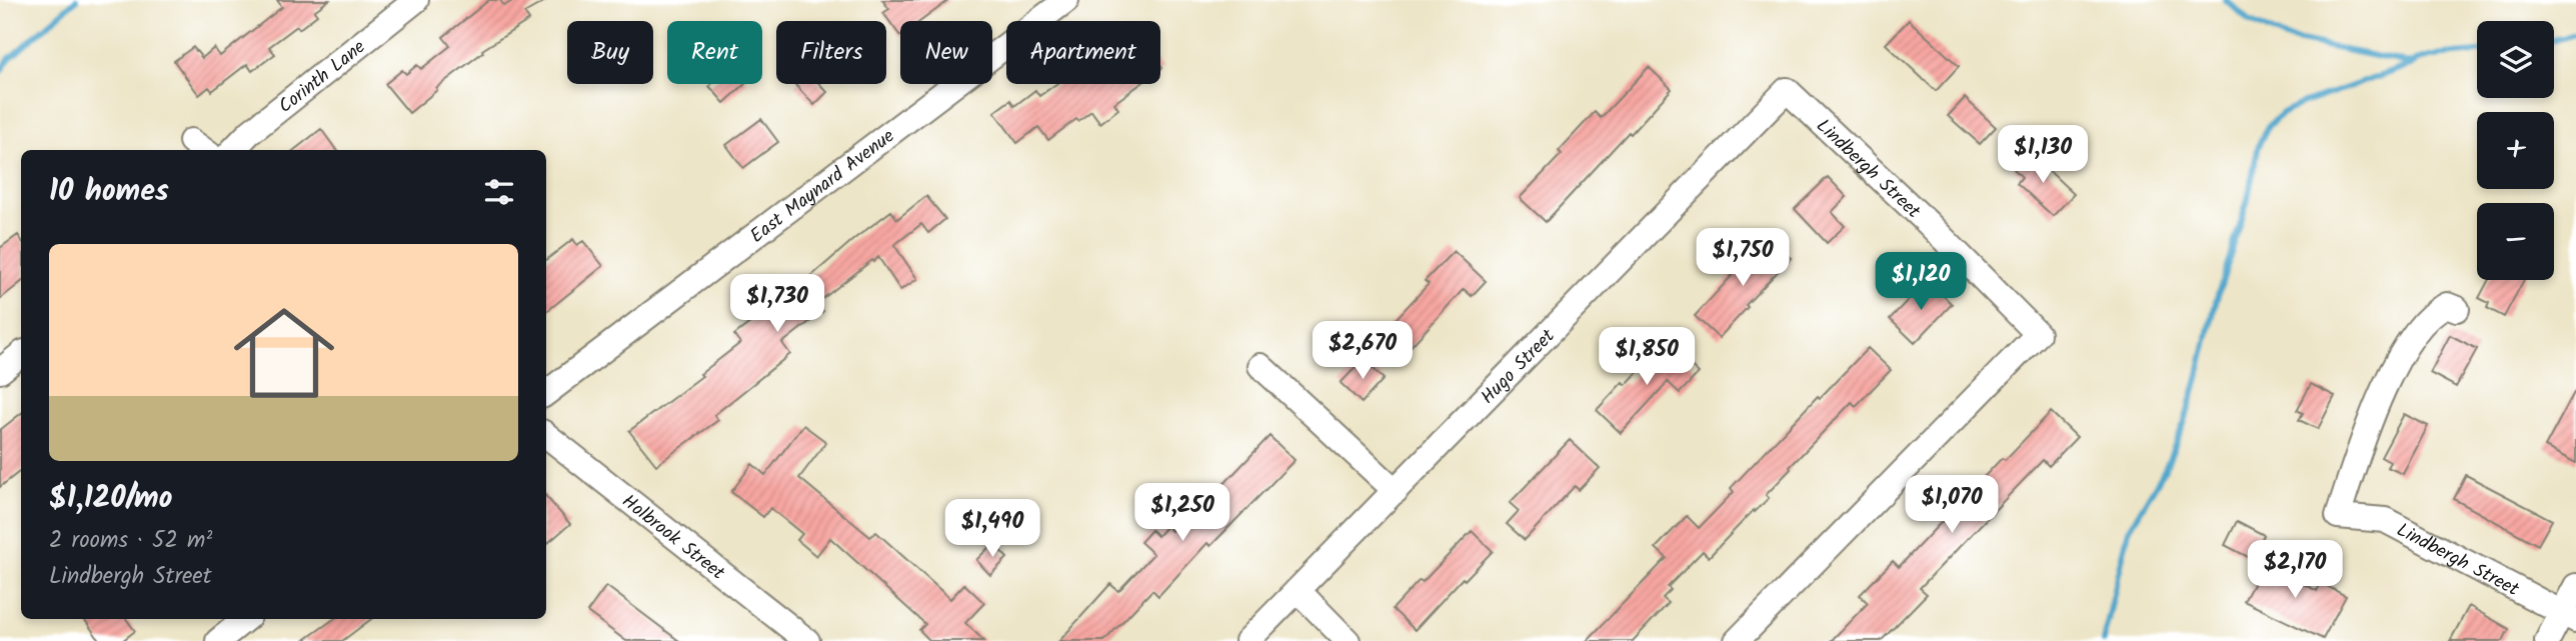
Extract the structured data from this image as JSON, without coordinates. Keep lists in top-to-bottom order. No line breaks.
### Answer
{"streets":{"street":["Corinth Lane","Lindbergh Street","East Maynard Avenue","Hugo Street","Holbrook Street"]},"crossings":[["Lindbergh Street","Hugo Street"]],"page":{"map_buttons":["+","−"],"chip":["Buy","Rent","Filters","New","Apartment"],"price":["$1,130","$1,750","$1,120","$1,730","$2,670","$1,850","$1,070","$1,250","$1,490","$2,170"],"heading":"10 homes","list":[{"name":"$1,120/mo","note":"2 rooms · 52 m² · Lindbergh Street"}]}}
